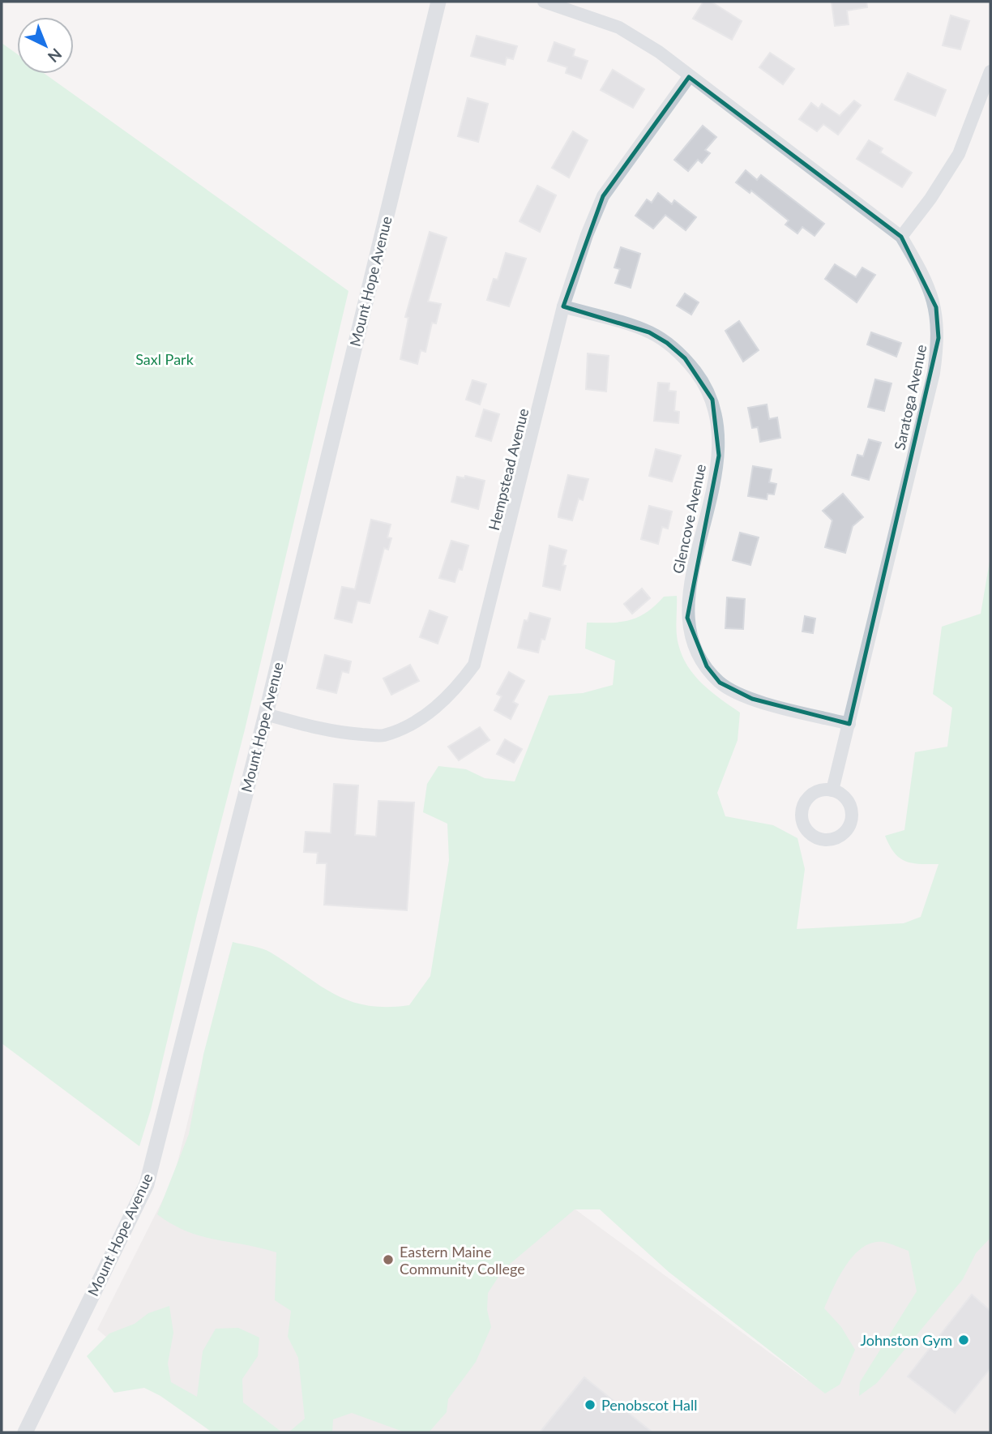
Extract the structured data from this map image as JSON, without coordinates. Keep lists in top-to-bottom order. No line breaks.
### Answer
{"streets":{"street":["Mount Hope Avenue","Saratoga Avenue","Hempstead Avenue","Glencove Avenue"]},"crossings":[["Mount Hope Avenue","Hempstead Avenue"],["Saratoga Avenue","Hempstead Avenue"],["Saratoga Avenue","Glencove Avenue"],["Hempstead Avenue","Glencove Avenue"]],"parks":["Saxl Park"],"places":["Eastern Maine Community College","Johnston Gym","Penobscot Hall"],"north":"bottom right"}
